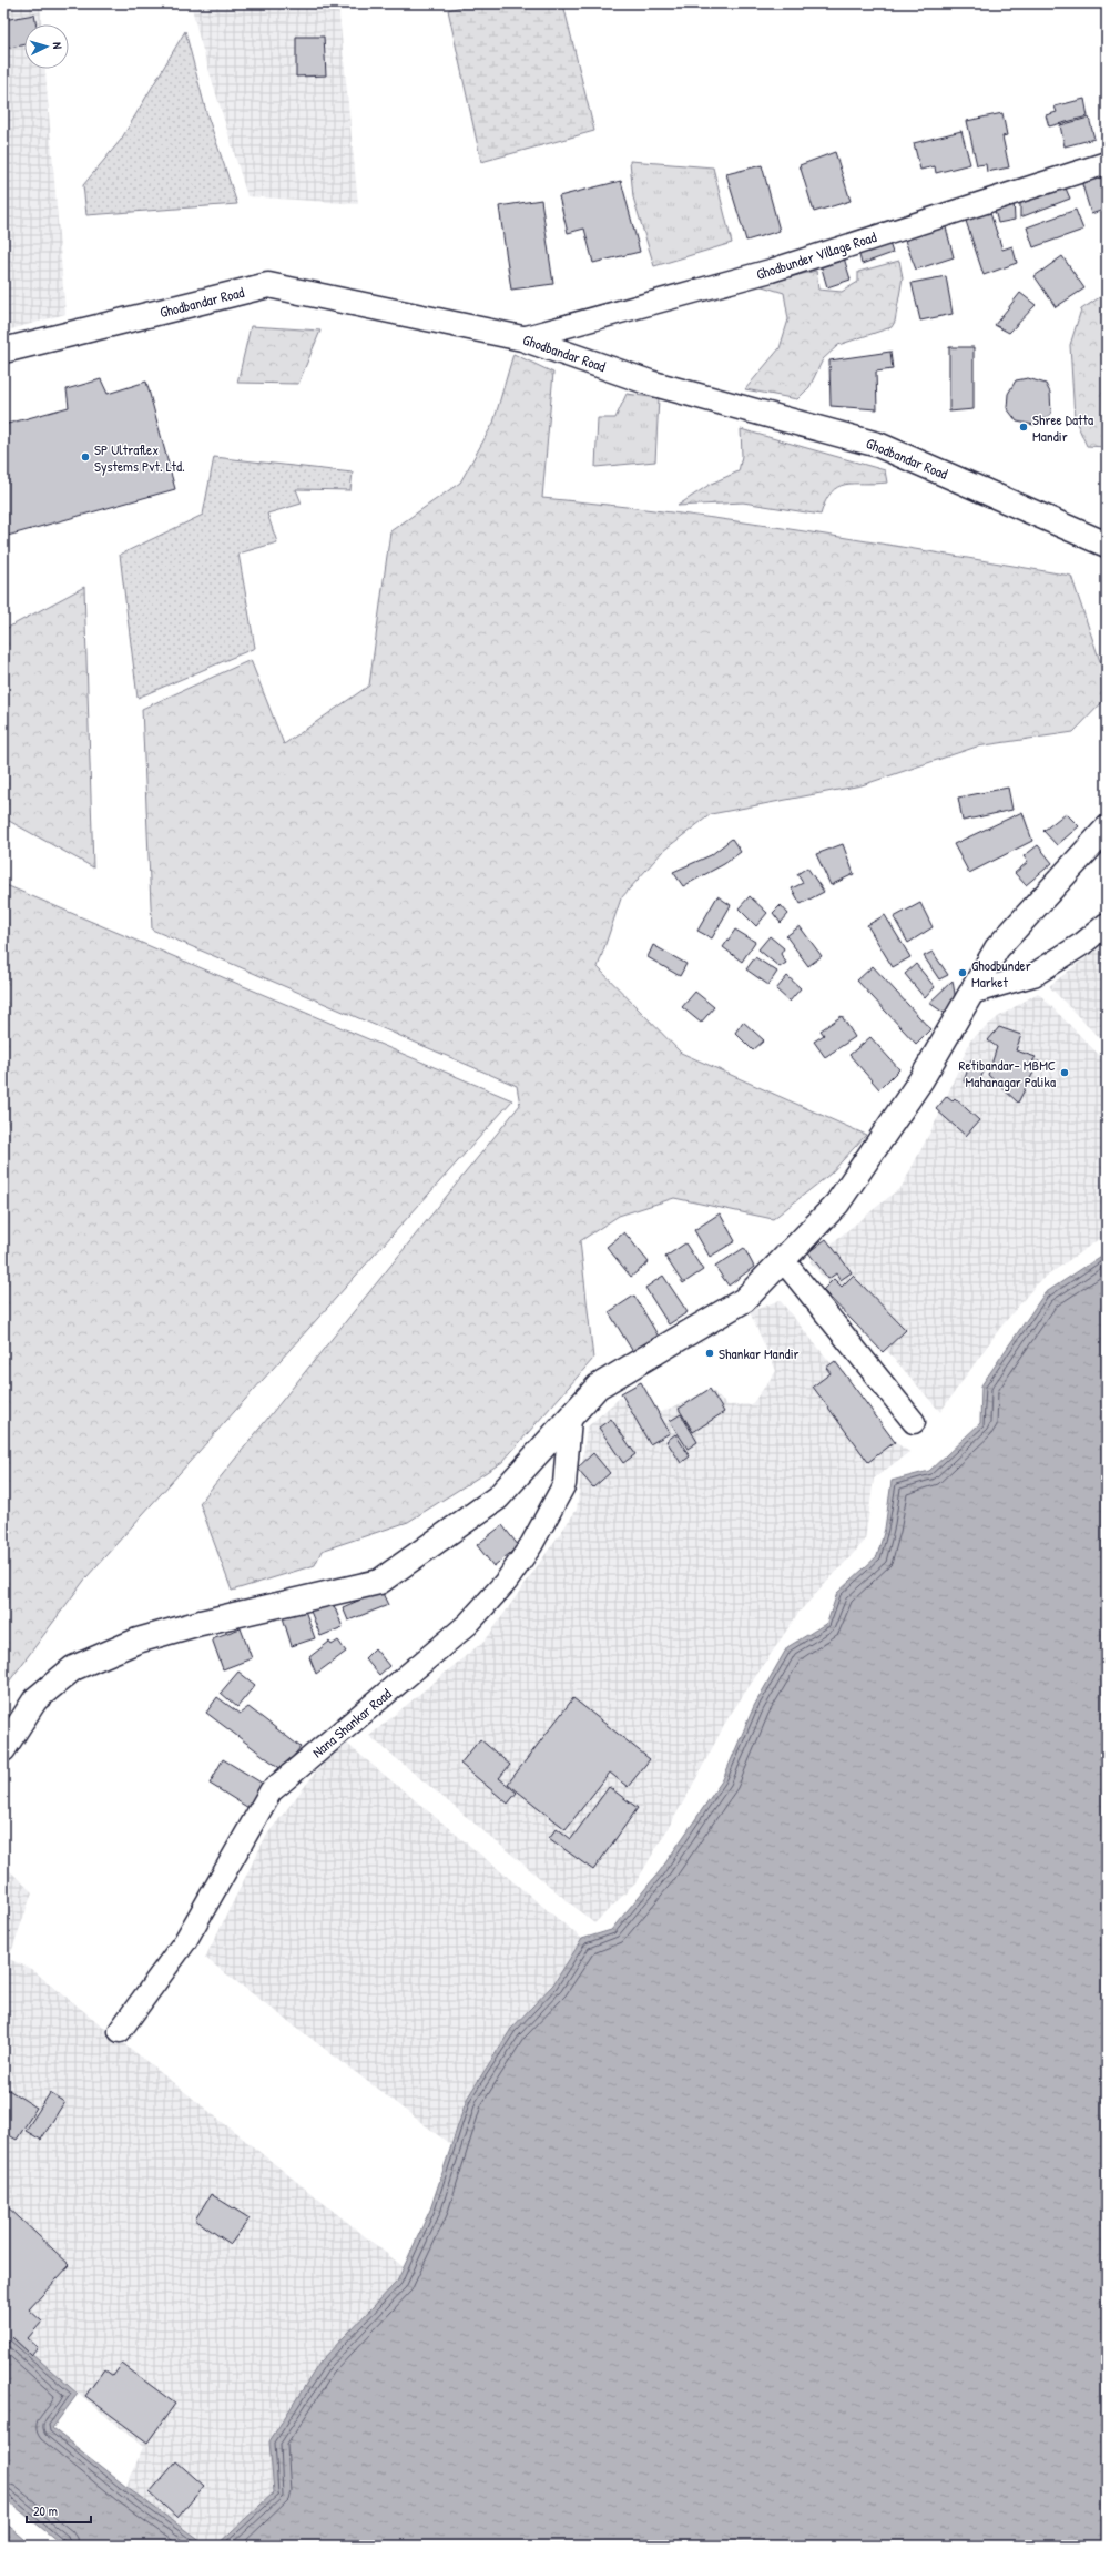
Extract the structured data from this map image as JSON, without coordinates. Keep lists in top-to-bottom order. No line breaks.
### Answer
{"streets":{"street":["Ghodbunder Village Road","Ghodbandar Road","Nana Shankar Road"]},"crossings":[["Ghodbunder Village Road","Ghodbandar Road"]],"places":["Shree Datta Mandir","SP Ultraflex Systems Pvt. Ltd.","Ghodbunder Market","Retibandar- MBMC Mahanagar Palika","Shankar Mandir"],"scale_bar":"20 m","north":"right"}
